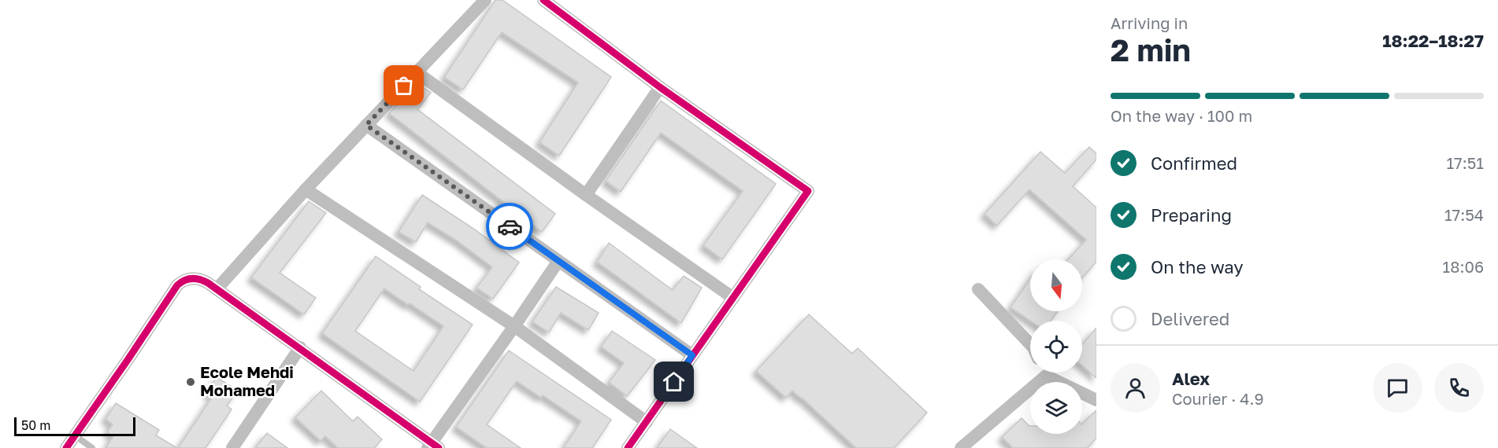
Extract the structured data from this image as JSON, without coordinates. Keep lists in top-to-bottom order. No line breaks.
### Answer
{"places":["Ecole Mehdi Mohamed"],"scale_bar":"50 m","north":"bottom","page":{"heading":["2 min","Arriving in","18:22–18:27"],"panel":["Alex","Courier · 4.9"],"bar":"On the way · 100 m","list":[["Confirmed","17:51"],["Preparing","17:54"],["On the way","18:06"],"Delivered"],"scale":"50 m"}}
